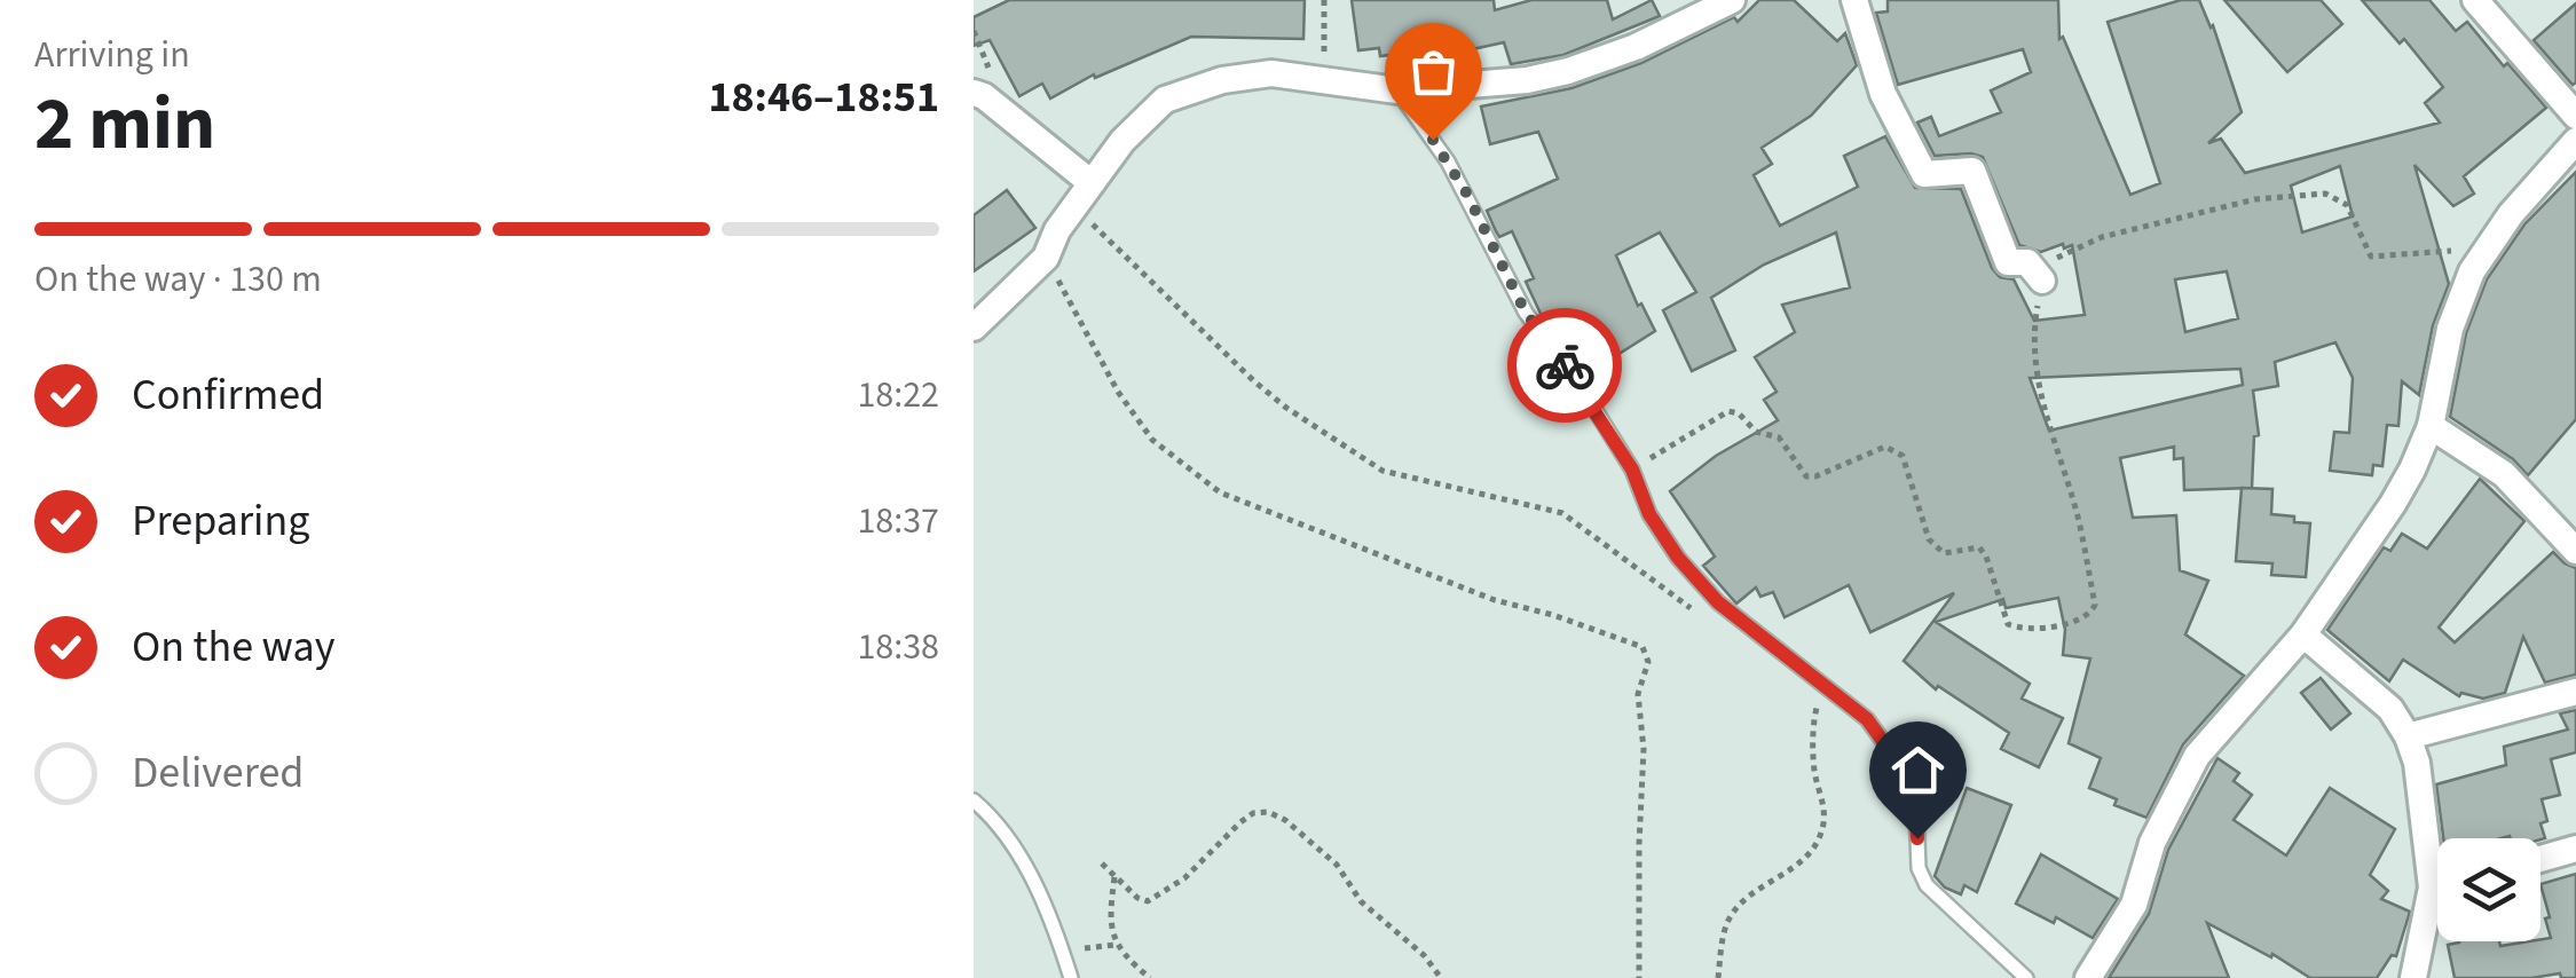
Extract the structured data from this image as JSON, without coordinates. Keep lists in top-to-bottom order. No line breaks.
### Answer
{"page":{"heading":["2 min","Arriving in","18:46–18:51"],"bar":"On the way · 130 m","list":[["Confirmed","18:22"],["Preparing","18:37"],["On the way","18:38"],"Delivered"]}}
